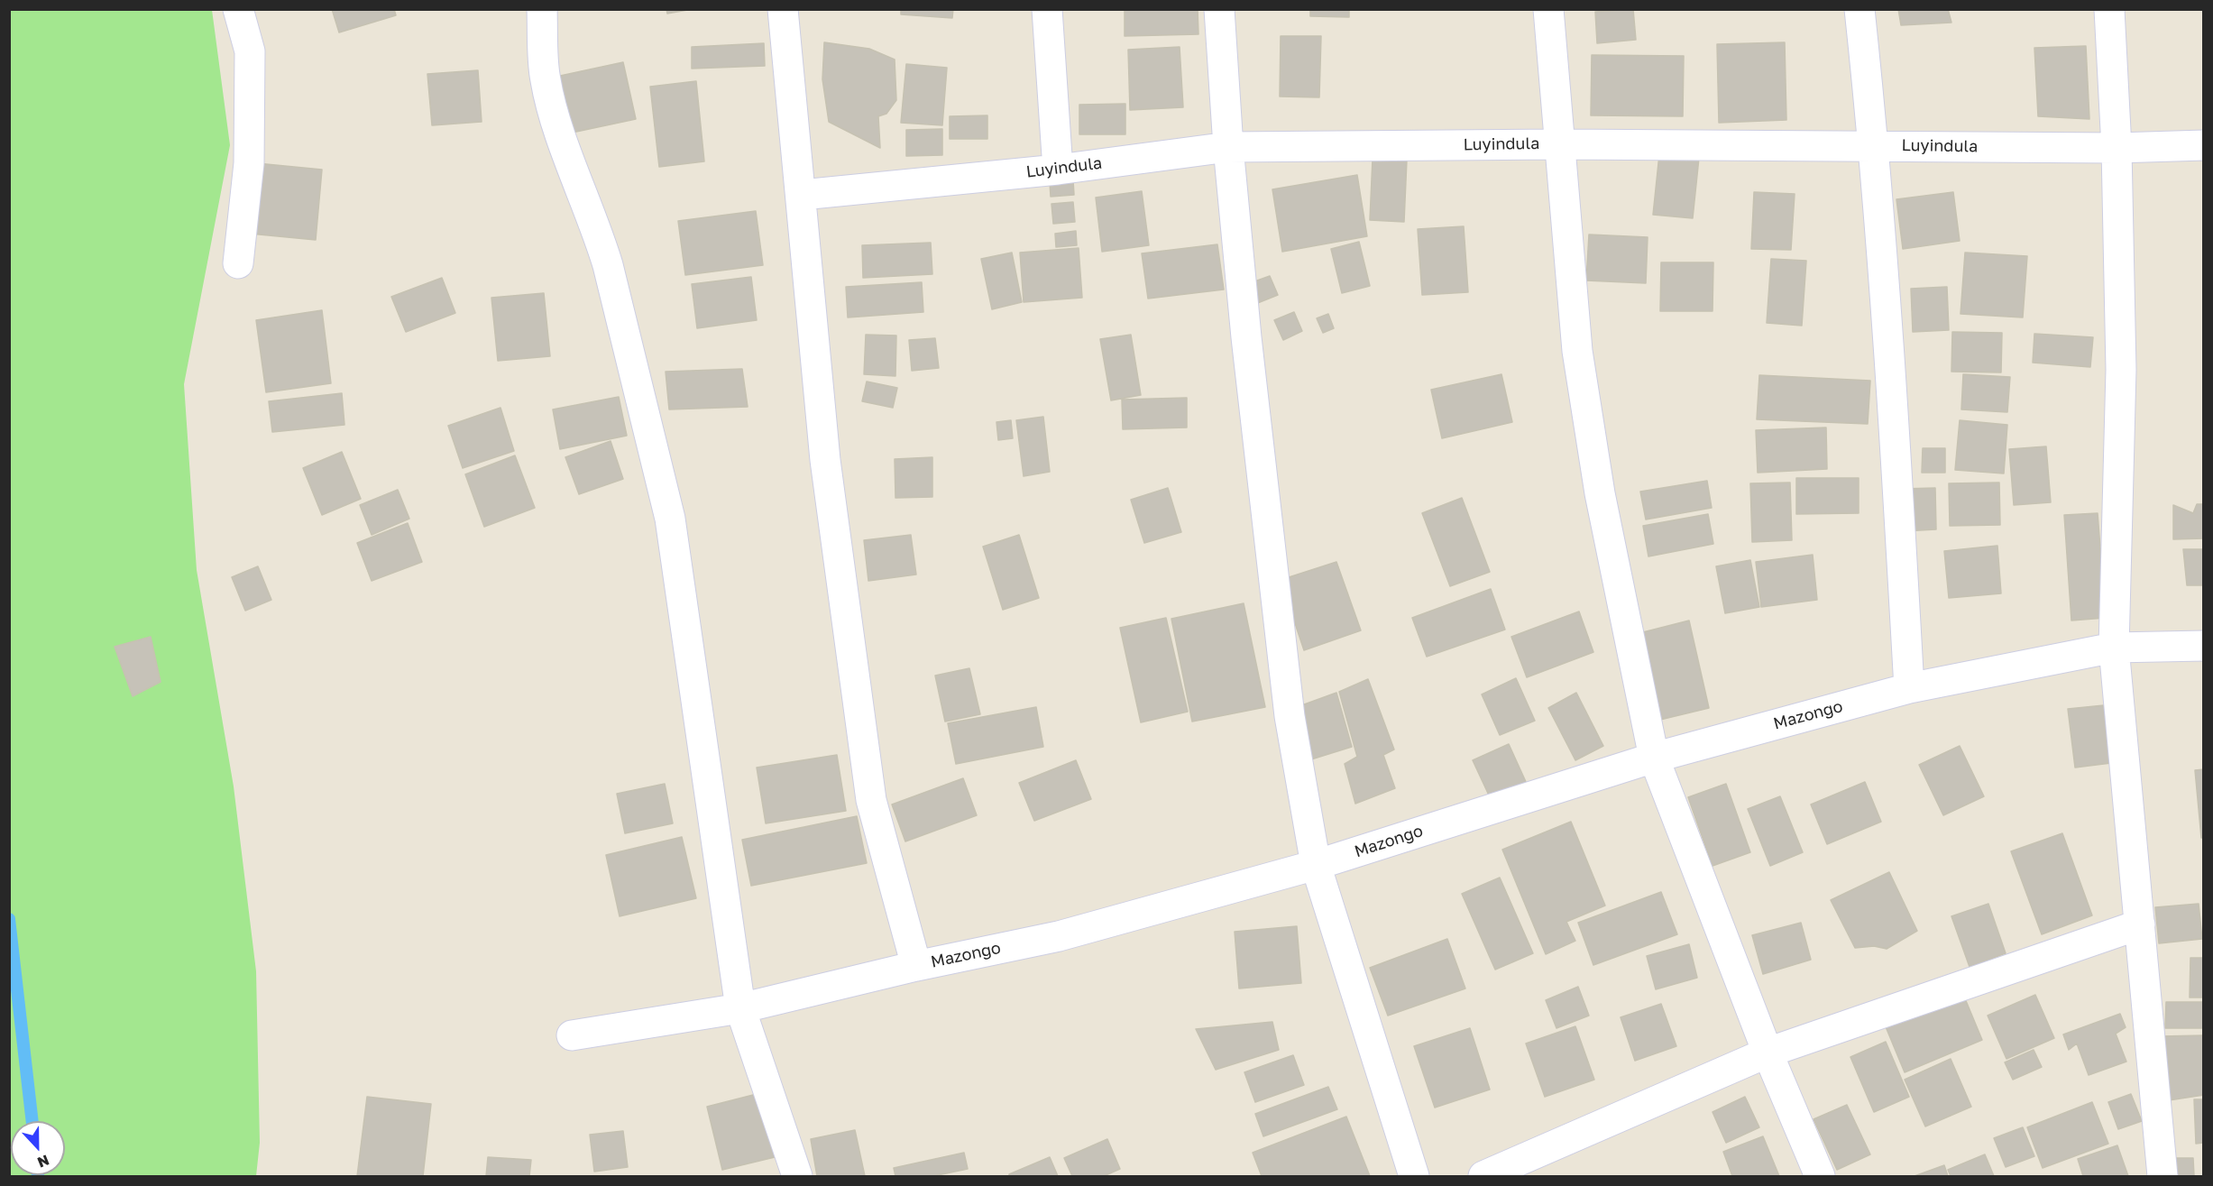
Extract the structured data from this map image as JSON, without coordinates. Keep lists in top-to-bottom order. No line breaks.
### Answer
{"streets":{"street":["Luyindula","Mazongo"]},"north":"bottom"}
